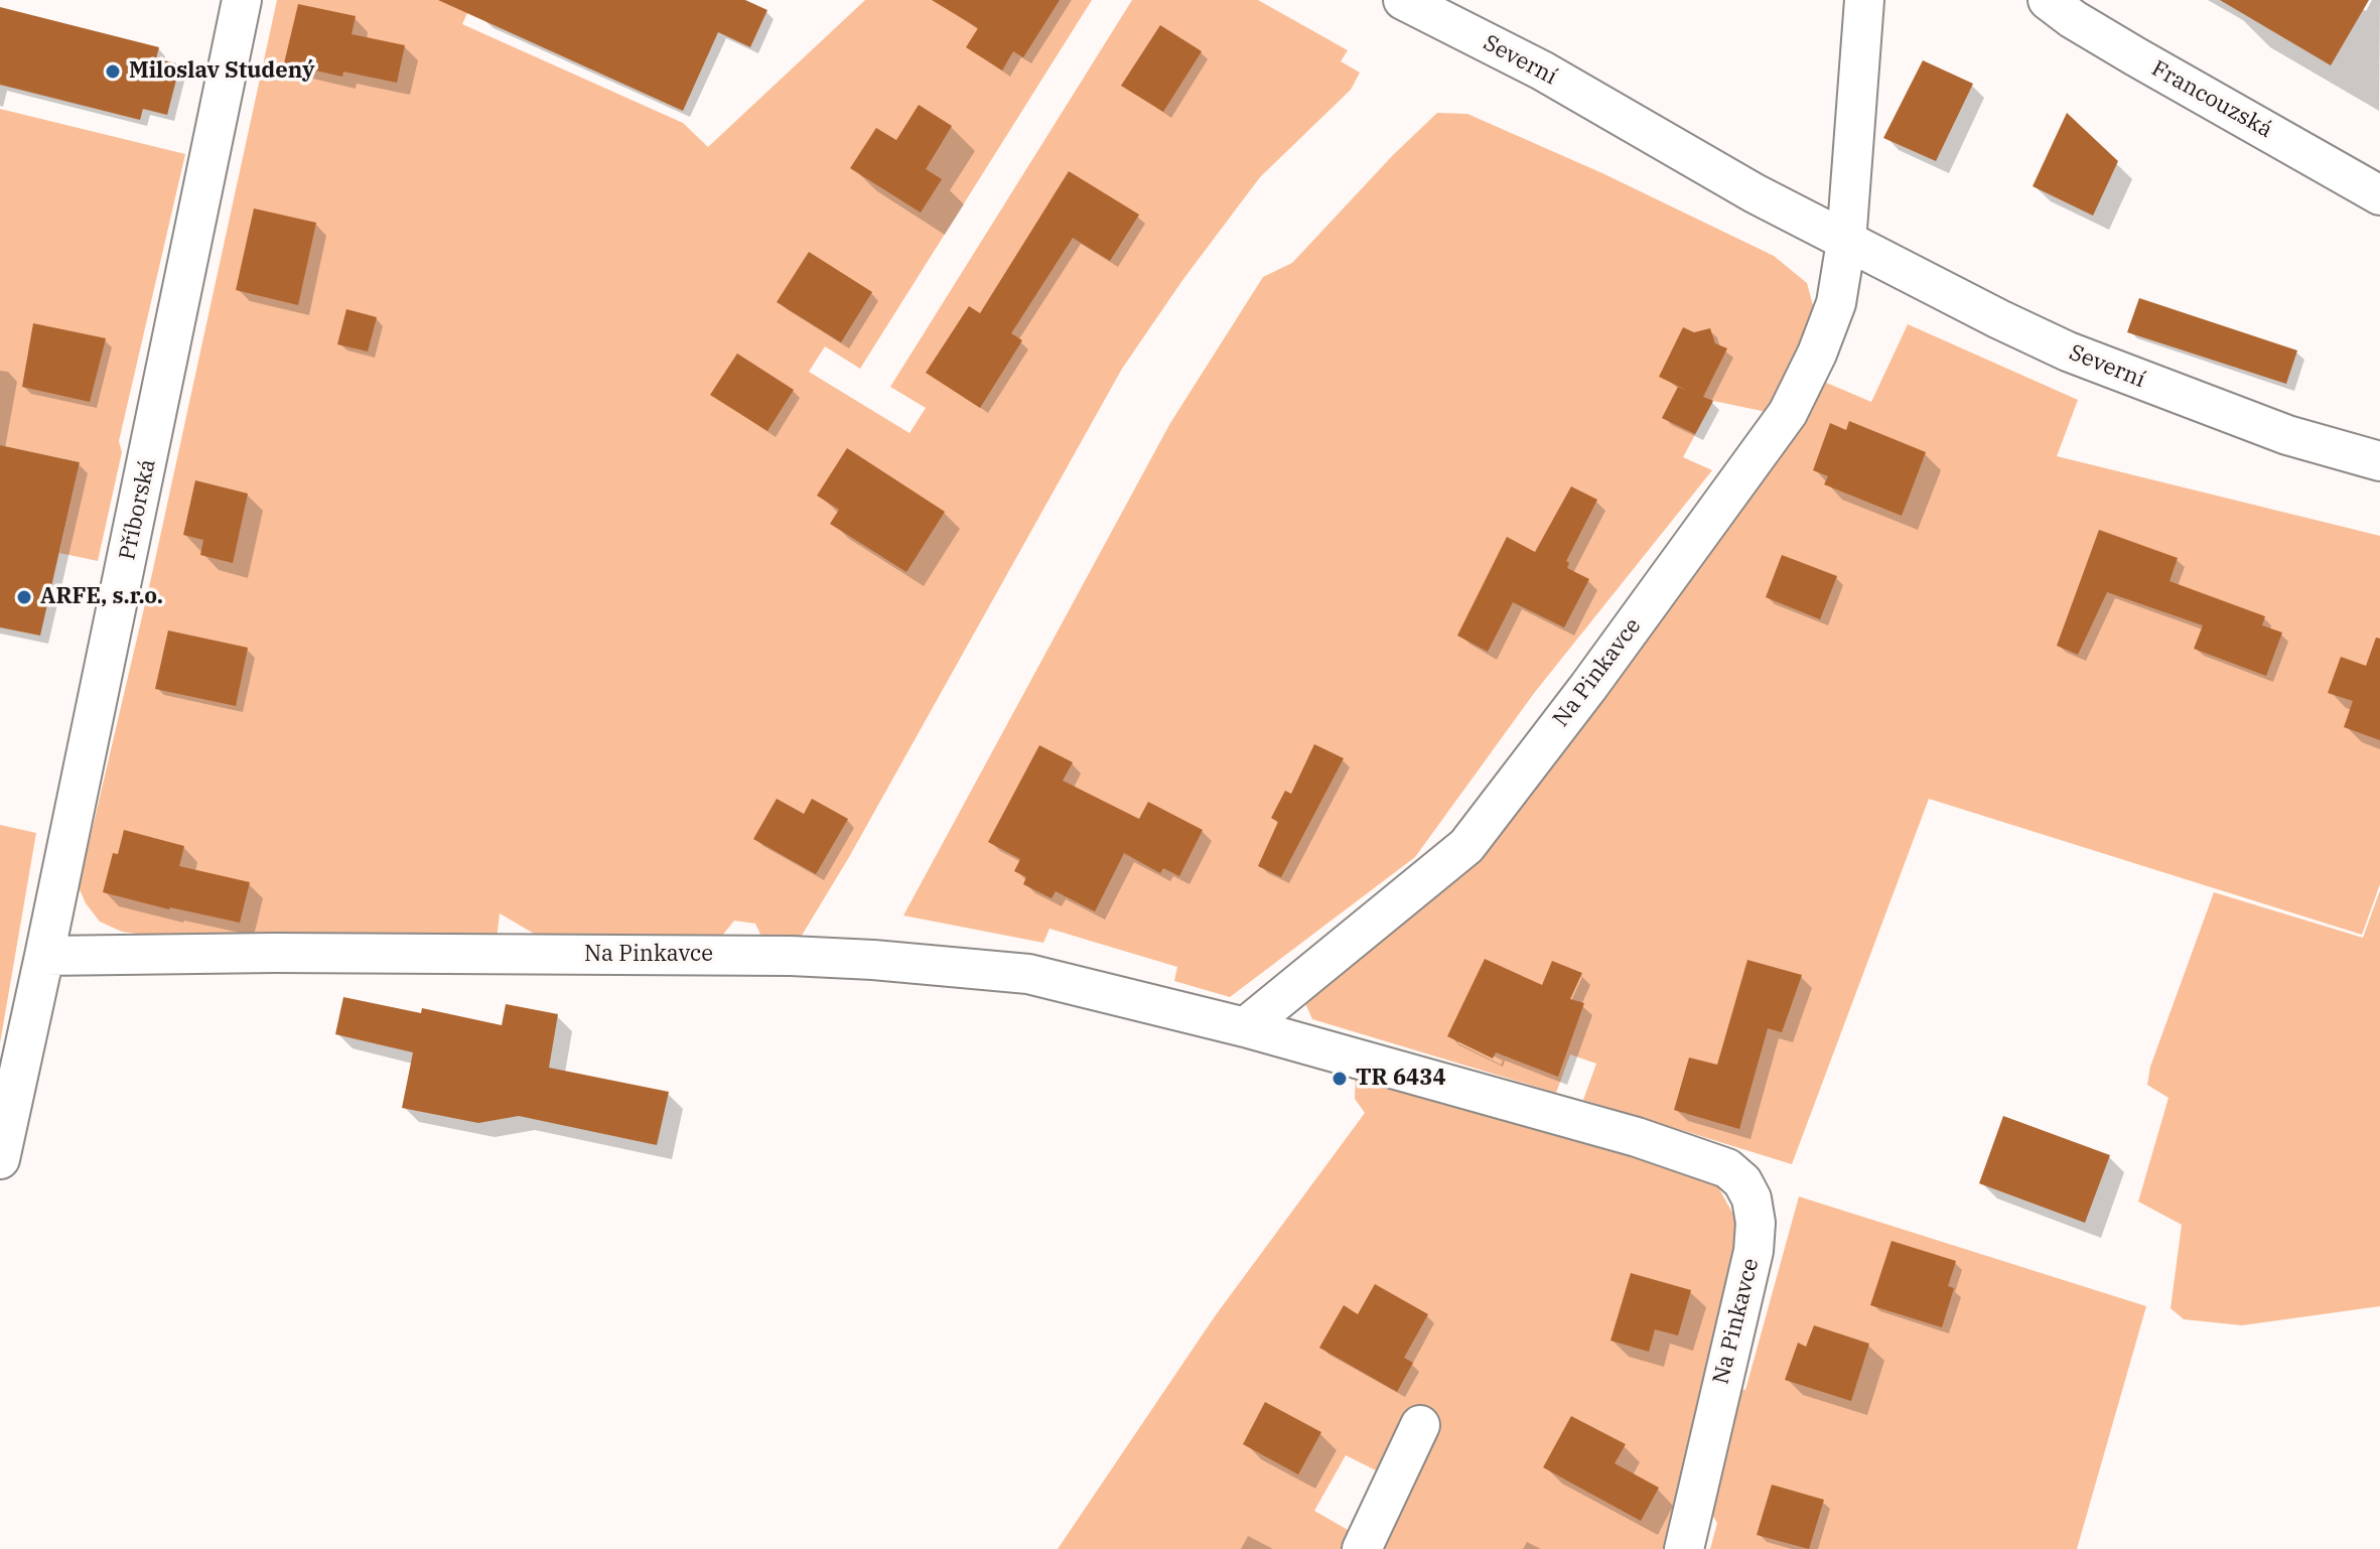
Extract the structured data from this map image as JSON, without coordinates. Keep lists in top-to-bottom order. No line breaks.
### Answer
{"streets":{"street":["Severní","Francouzská","Příborská","Na Pinkavce"]},"crossings":[["Severní","Na Pinkavce"],["Příborská","Na Pinkavce"]],"places":["Miloslav Studený","ARFE, s.r.o.","TR 6434"]}
